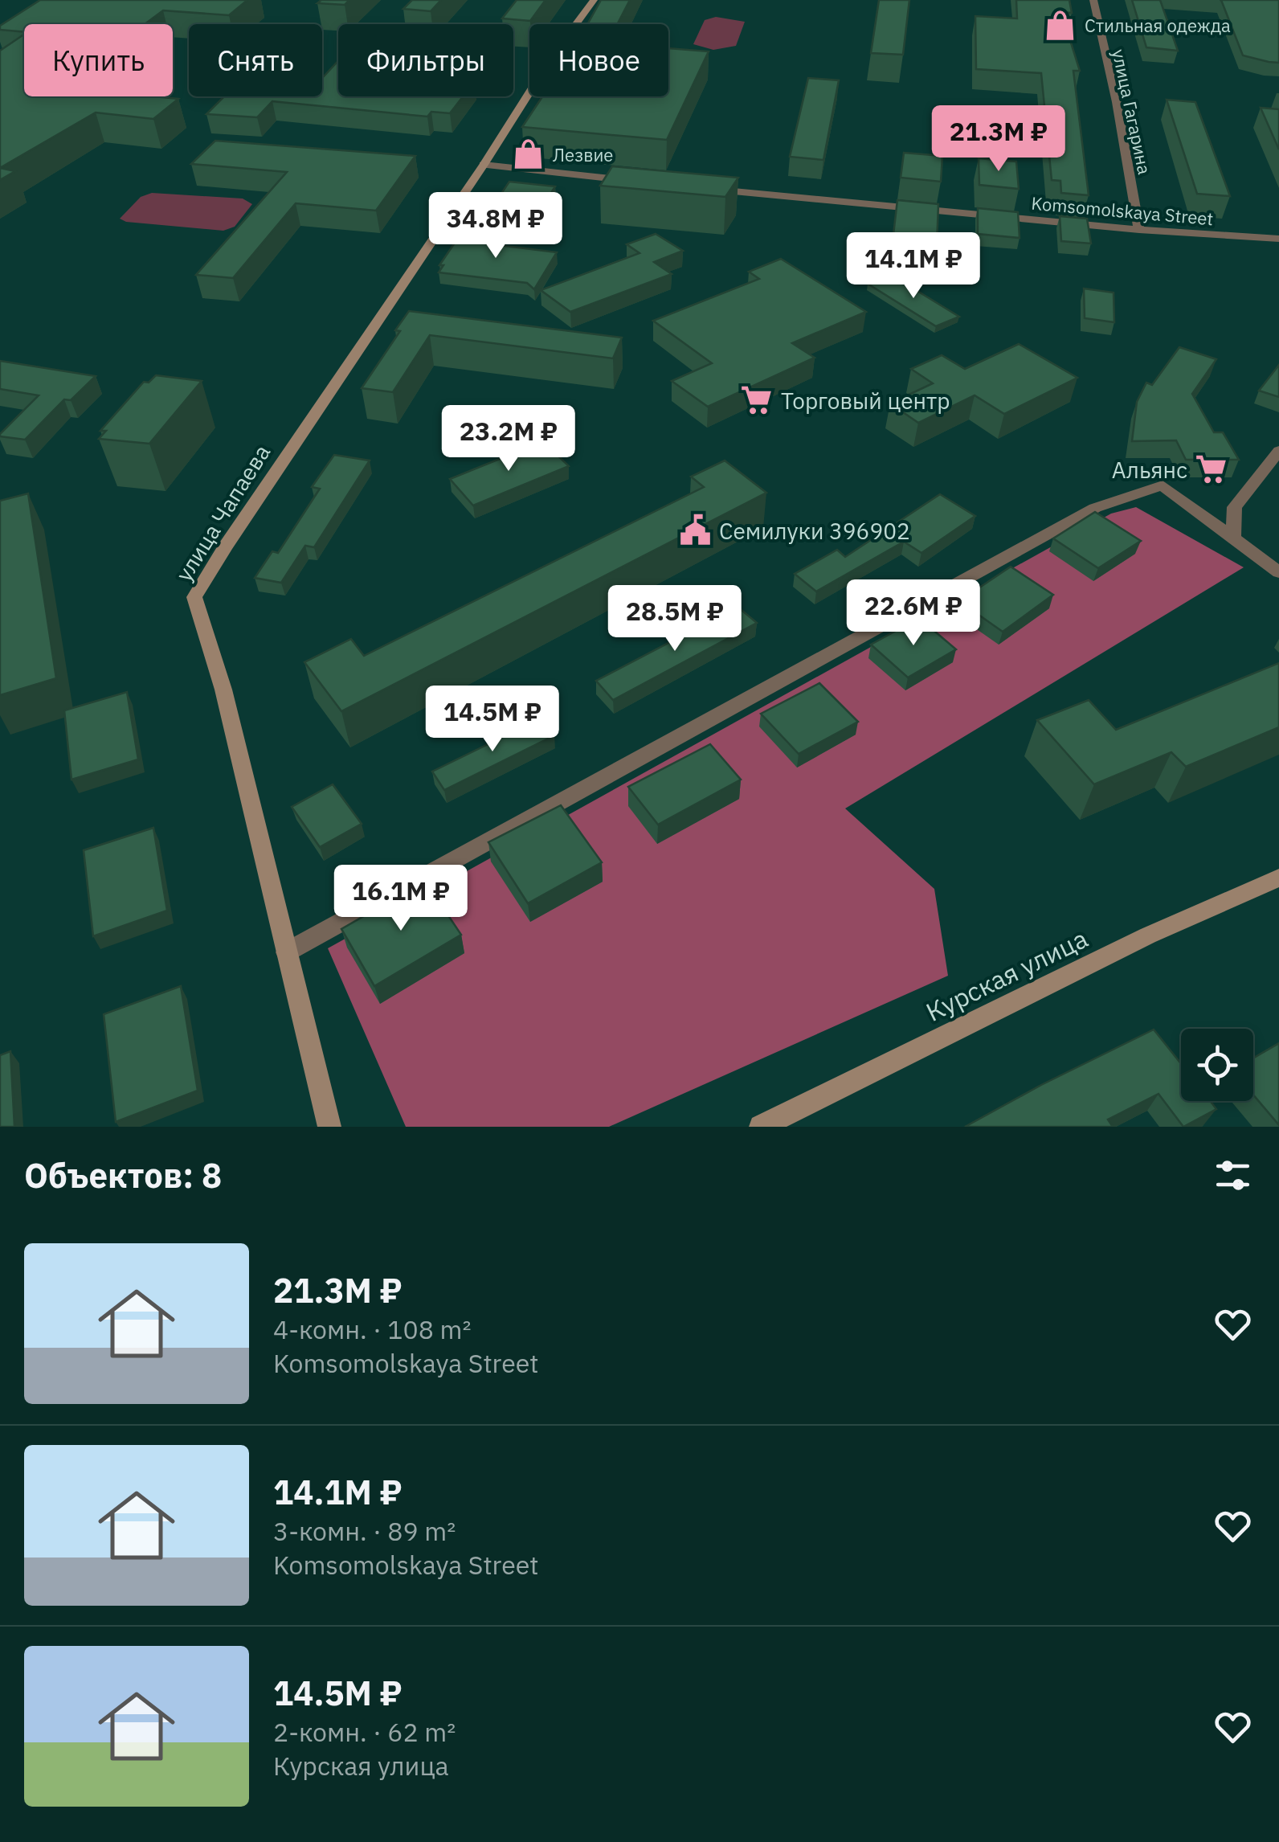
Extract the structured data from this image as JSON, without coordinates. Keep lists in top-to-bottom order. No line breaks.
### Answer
{"streets":{"street":["улица Гагарина","Komsomolskaya Street","улица Чапаева","Курская улица"]},"crossings":[["улица Гагарина","Komsomolskaya Street"]],"places":{"shop":["Стильная одежда","Лезвие"],"supermarket":["Торговый центр","Альянс"],"public building":["Семилуки 396902"]},"page":{"chip":["Купить","Снять","Фильтры","Новое"],"price":["21.3M ₽","34.8M ₽","14.1M ₽","23.2M ₽","22.6M ₽","28.5M ₽","14.5M ₽","16.1M ₽"],"heading":"Объектов: 8","list":[{"name":"21.3M ₽","note":"4-комн. · 108 m² · Komsomolskaya Street"},{"name":"14.1M ₽","note":"3-комн. · 89 m² · Komsomolskaya Street"},{"name":"14.5M ₽","note":"2-комн. · 62 m² · Курская улица"}]}}
